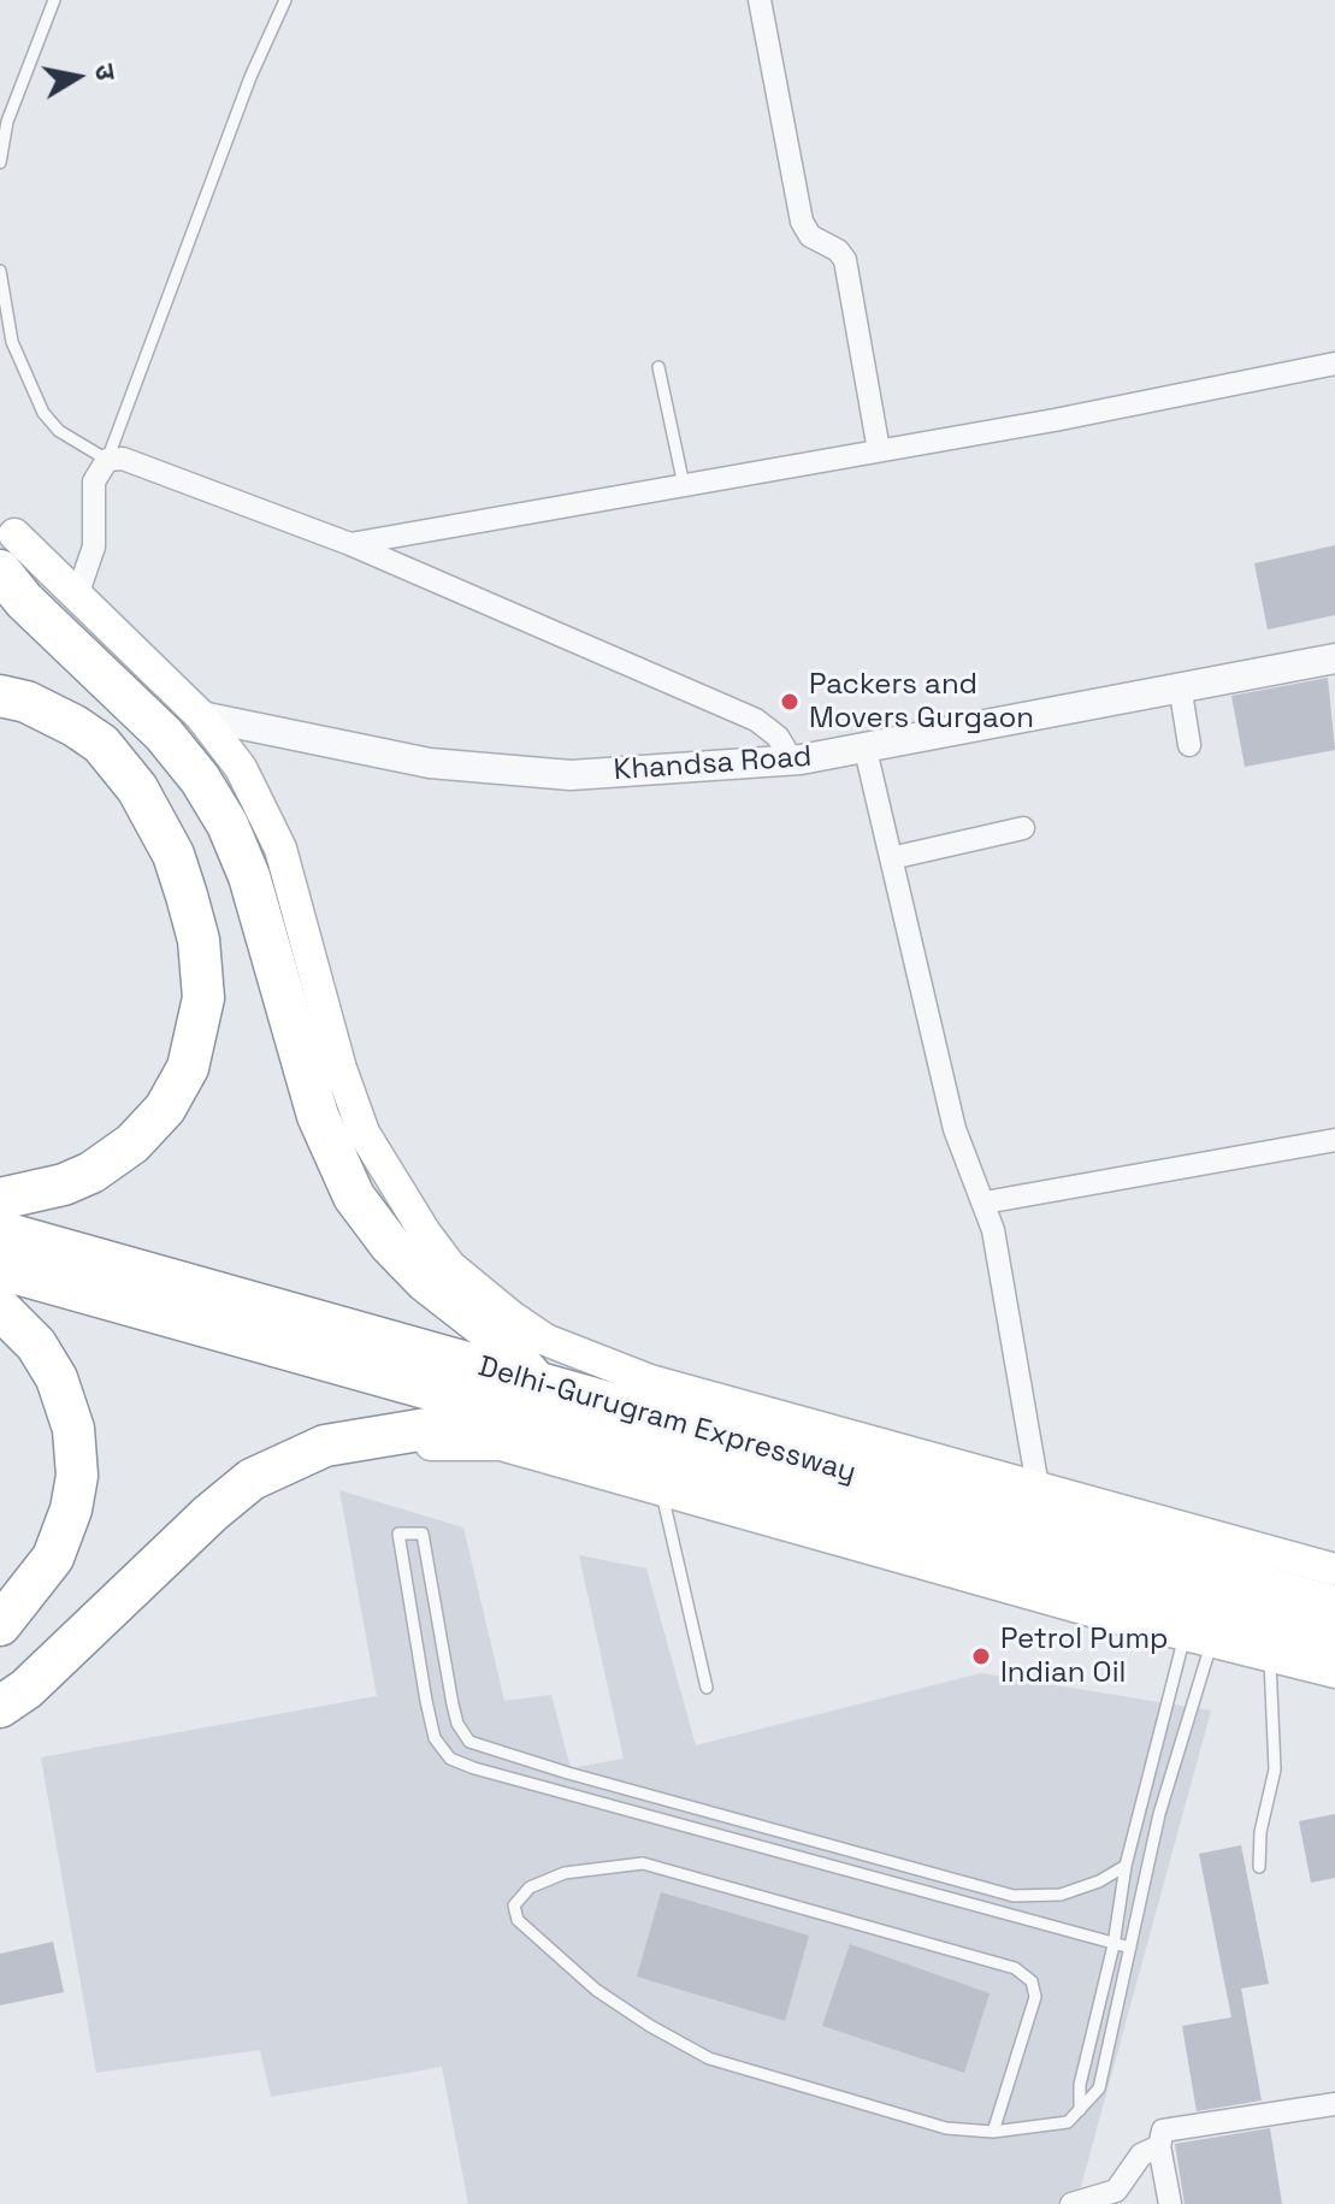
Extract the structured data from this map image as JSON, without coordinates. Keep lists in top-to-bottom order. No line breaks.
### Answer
{"streets":{"highway":["Delhi-Gurugram Expressway"],"street":["Khandsa Road"]},"places":["Packers and Movers Gurgaon","Petrol Pump Indian Oil"],"north":"right"}
